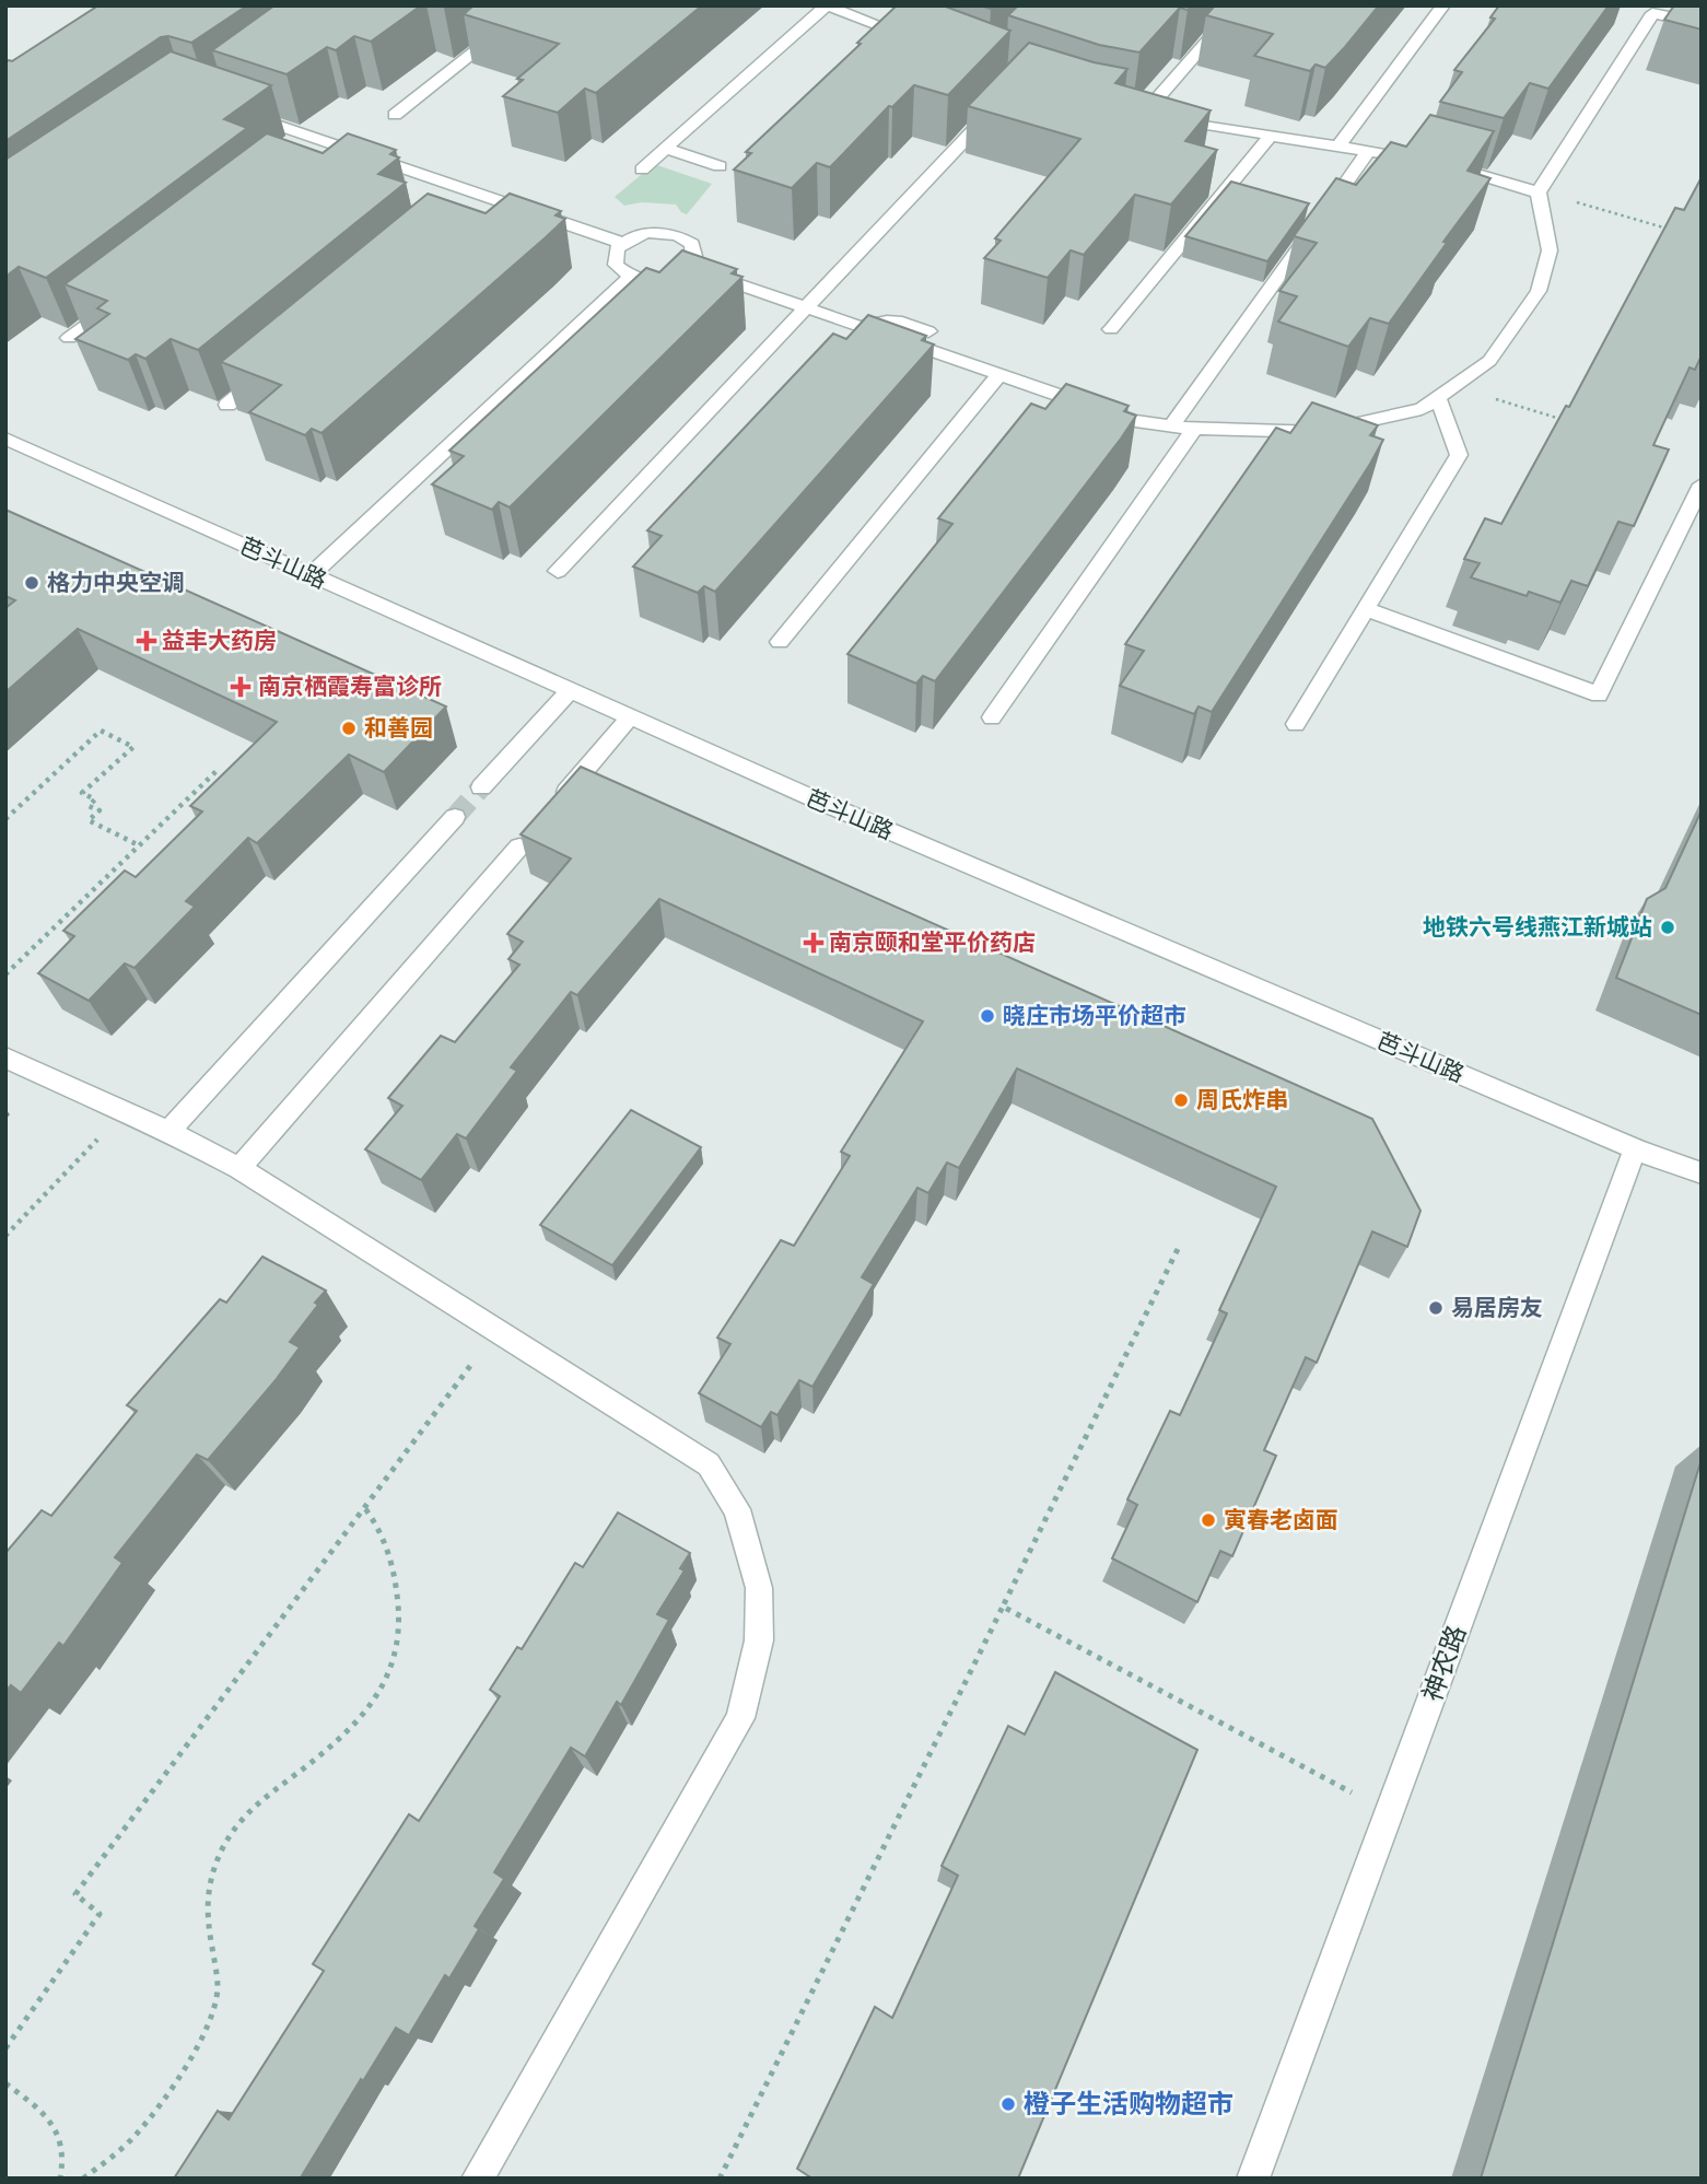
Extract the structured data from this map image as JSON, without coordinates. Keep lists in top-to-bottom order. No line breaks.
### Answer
{"streets":{"street":["芭斗山路","神农路"]},"crossings":[["芭斗山路","神农路"]],"places":{"other":["格力中央空调","和善园","地铁六号线燕江新城站","晓庄市场平价超市","周氏炸串","易居房友","寅春老卤面","橙子生活购物超市"],"health":["益丰大药房","南京栖霞寿富诊所","南京颐和堂平价药店"]}}
